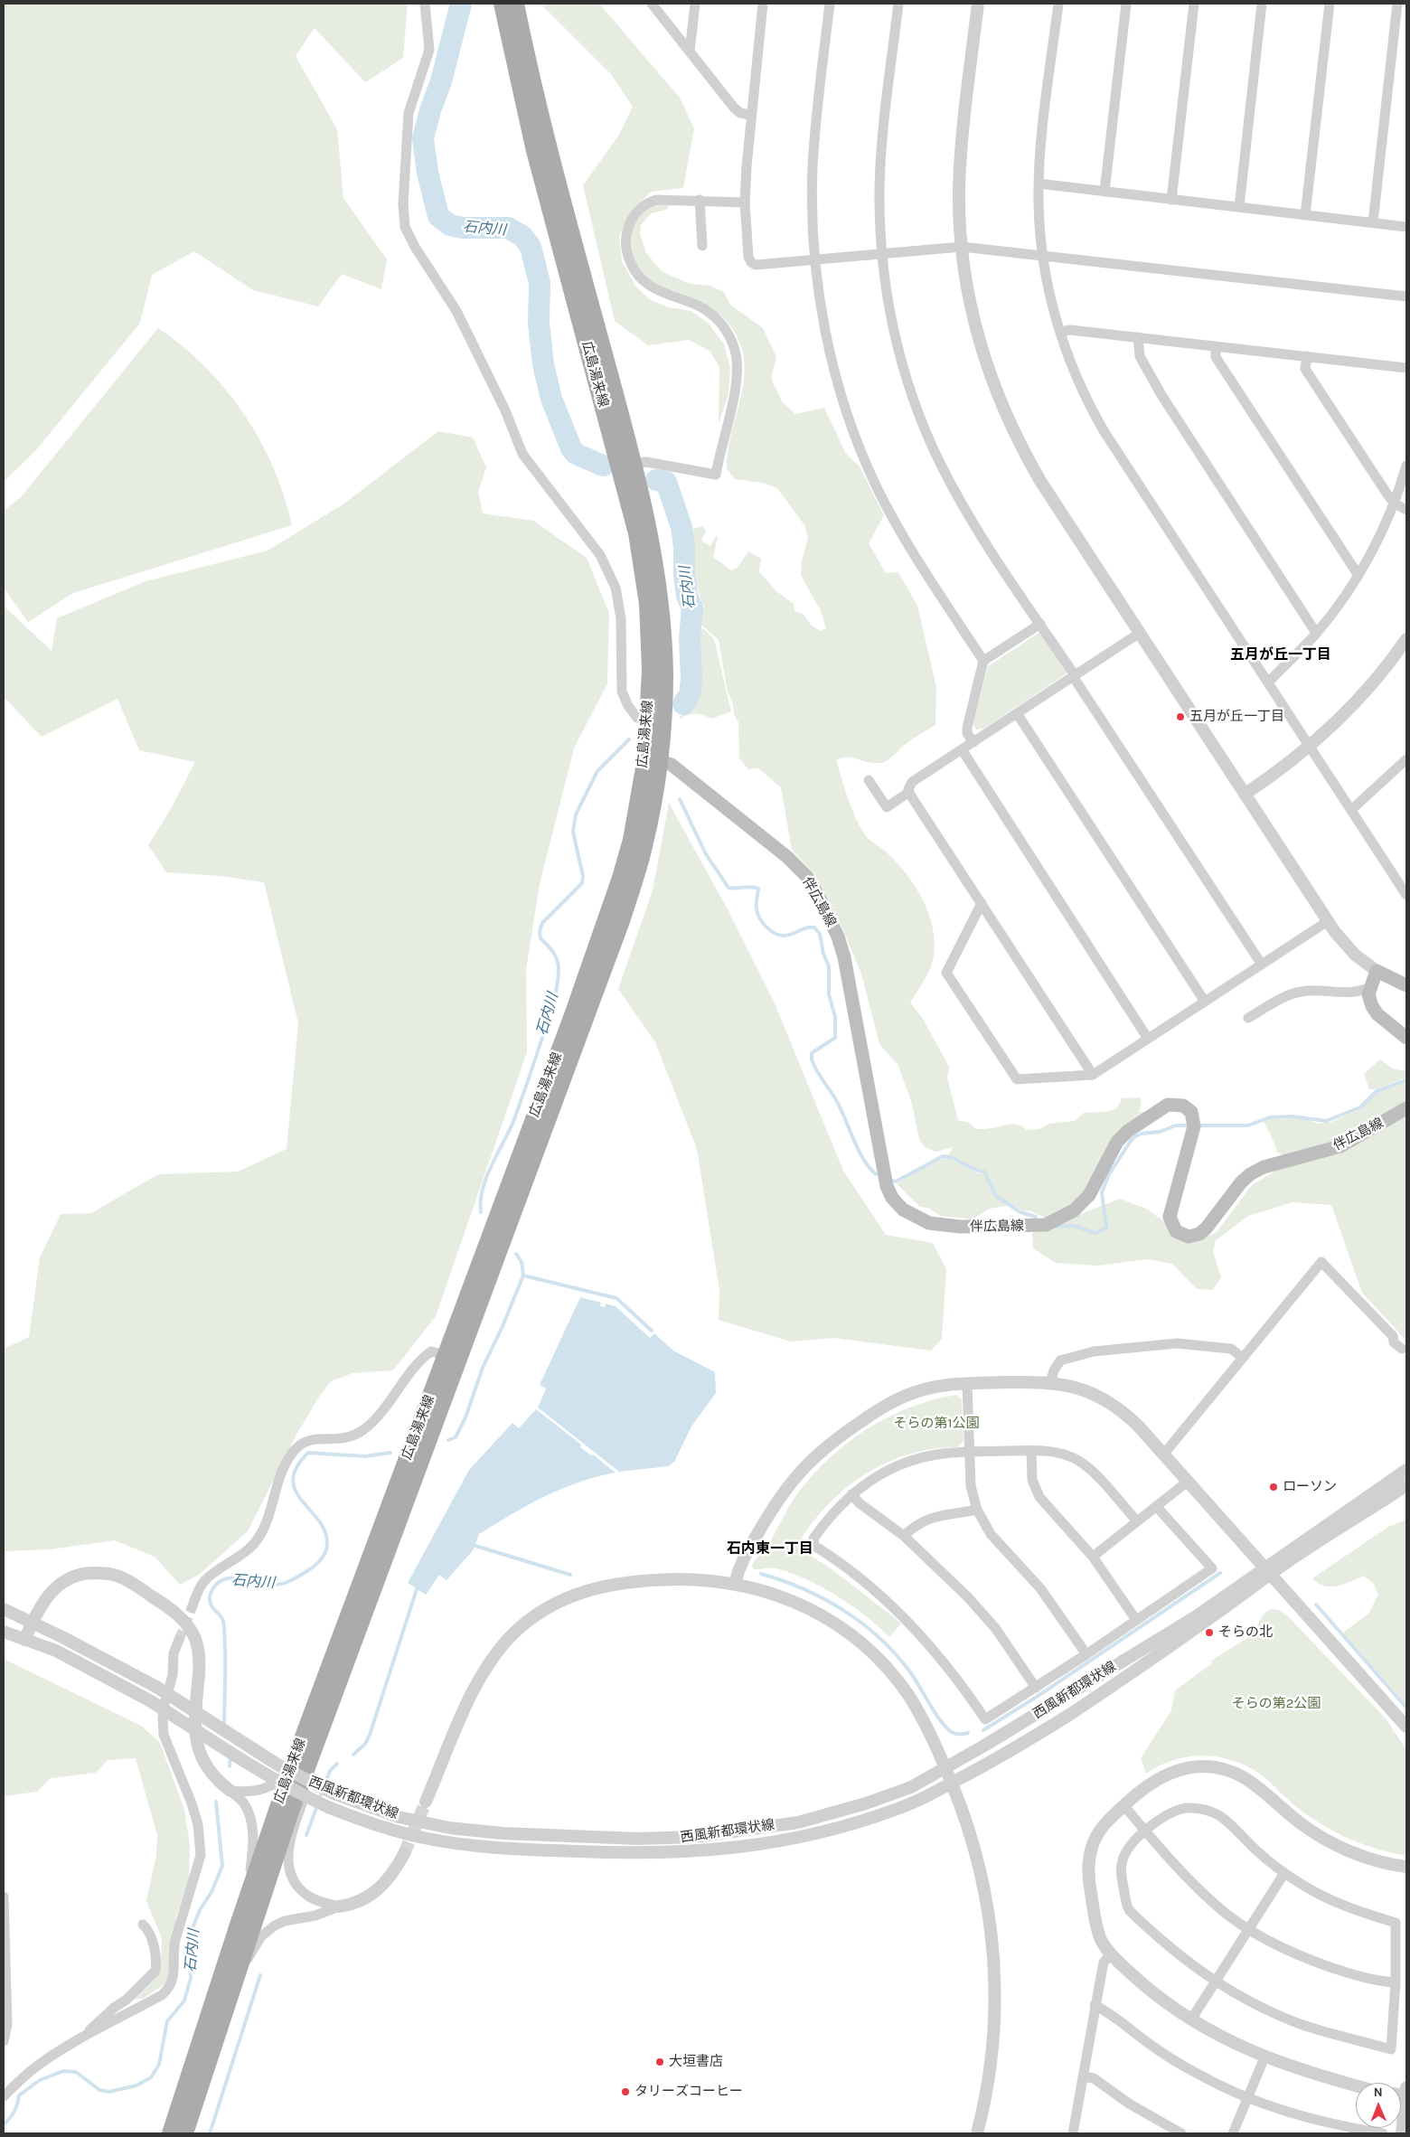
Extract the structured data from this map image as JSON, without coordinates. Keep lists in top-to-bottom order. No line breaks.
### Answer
{"streets":{"main road":["広島湯来線","伴広島線"],"street":["西風新都環状線"]},"crossings":[["広島湯来線","伴広島線"]],"districts":["五月が丘一丁目","石内東一丁目"],"water":["石内川"],"parks":["そらの第1公園","そらの第2公園"],"places":["五月が丘一丁目","ローソン","そらの北","大垣書店","タリーズコーヒー"],"north":"top"}
